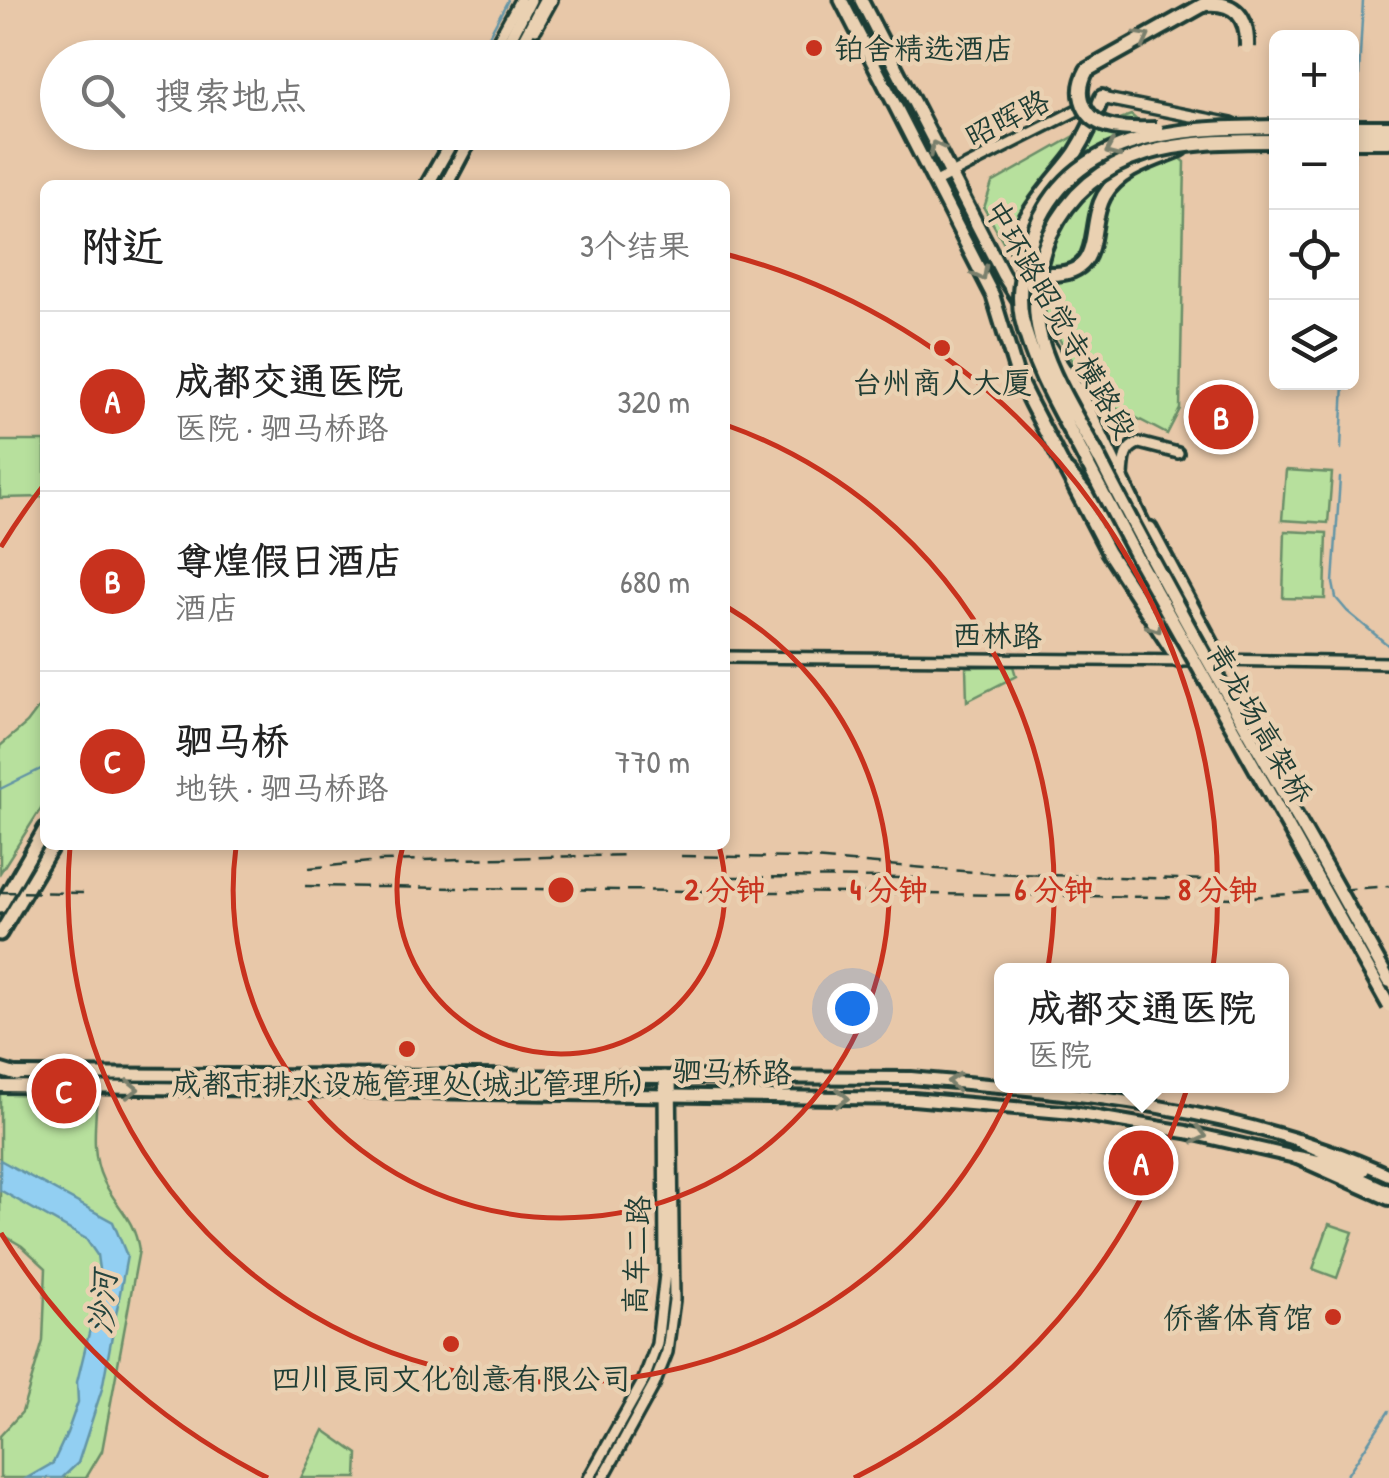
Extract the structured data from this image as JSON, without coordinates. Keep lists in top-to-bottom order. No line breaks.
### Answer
{"streets":{"main road":["中环路昭觉寺横路段","青龙场高架桥","驷马桥路"],"street":["昭晖路","西林路","高车二路"]},"crossings":[["昭晖路","中环路昭觉寺横路段"],["中环路昭觉寺横路段","西林路"],["驷马桥路","高车二路"]],"water":["沙河"],"places":["铂舍精选酒店","台州商人大厦","成都市排水设施管理处(城北管理所)","侨酱体育馆","四川良同文化创意有限公司"],"page":{"map_buttons":["+","−"],"search":"搜索地点","heading":["附近","3个结果"],"list":[{"mark":"A","name":"成都交通医院","note":"医院 · 驷马桥路","value":"320 m"},{"mark":"B","name":"尊煌假日酒店","note":"酒店","value":"680 m"},{"mark":"C","name":"驷马桥","note":"地铁 · 驷马桥路","value":"770 m"}],"pins":["B","C","A"],"popup":["成都交通医院","医院"]},"rings":["2 分钟","4 分钟","6 分钟","8 分钟"]}
